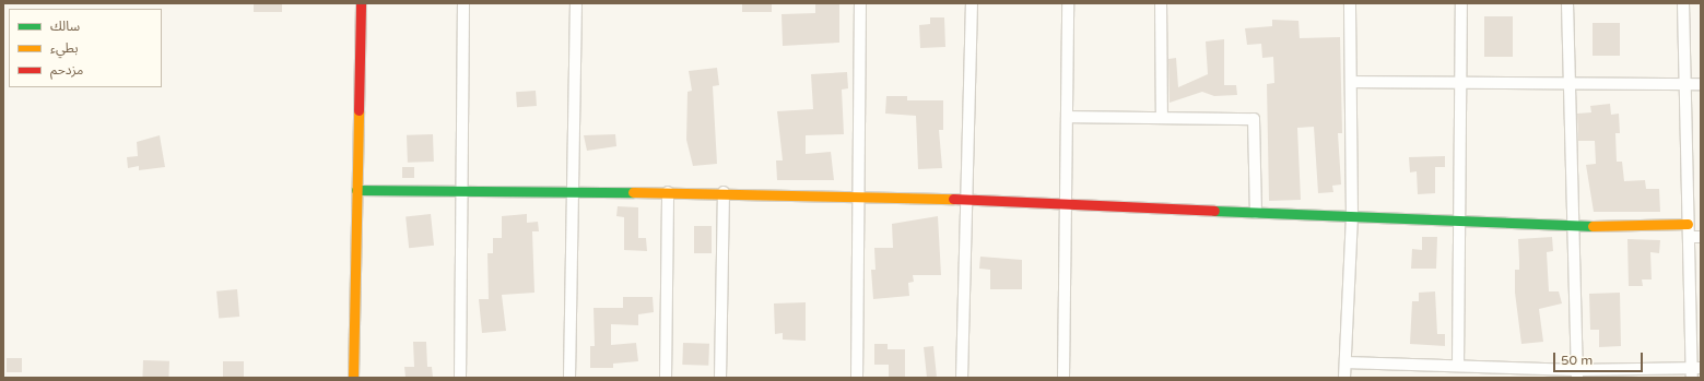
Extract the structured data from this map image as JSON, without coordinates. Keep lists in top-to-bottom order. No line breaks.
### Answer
{"legend":["سالك","بطيء","مزدحم"],"scale_bar":"50 m"}
